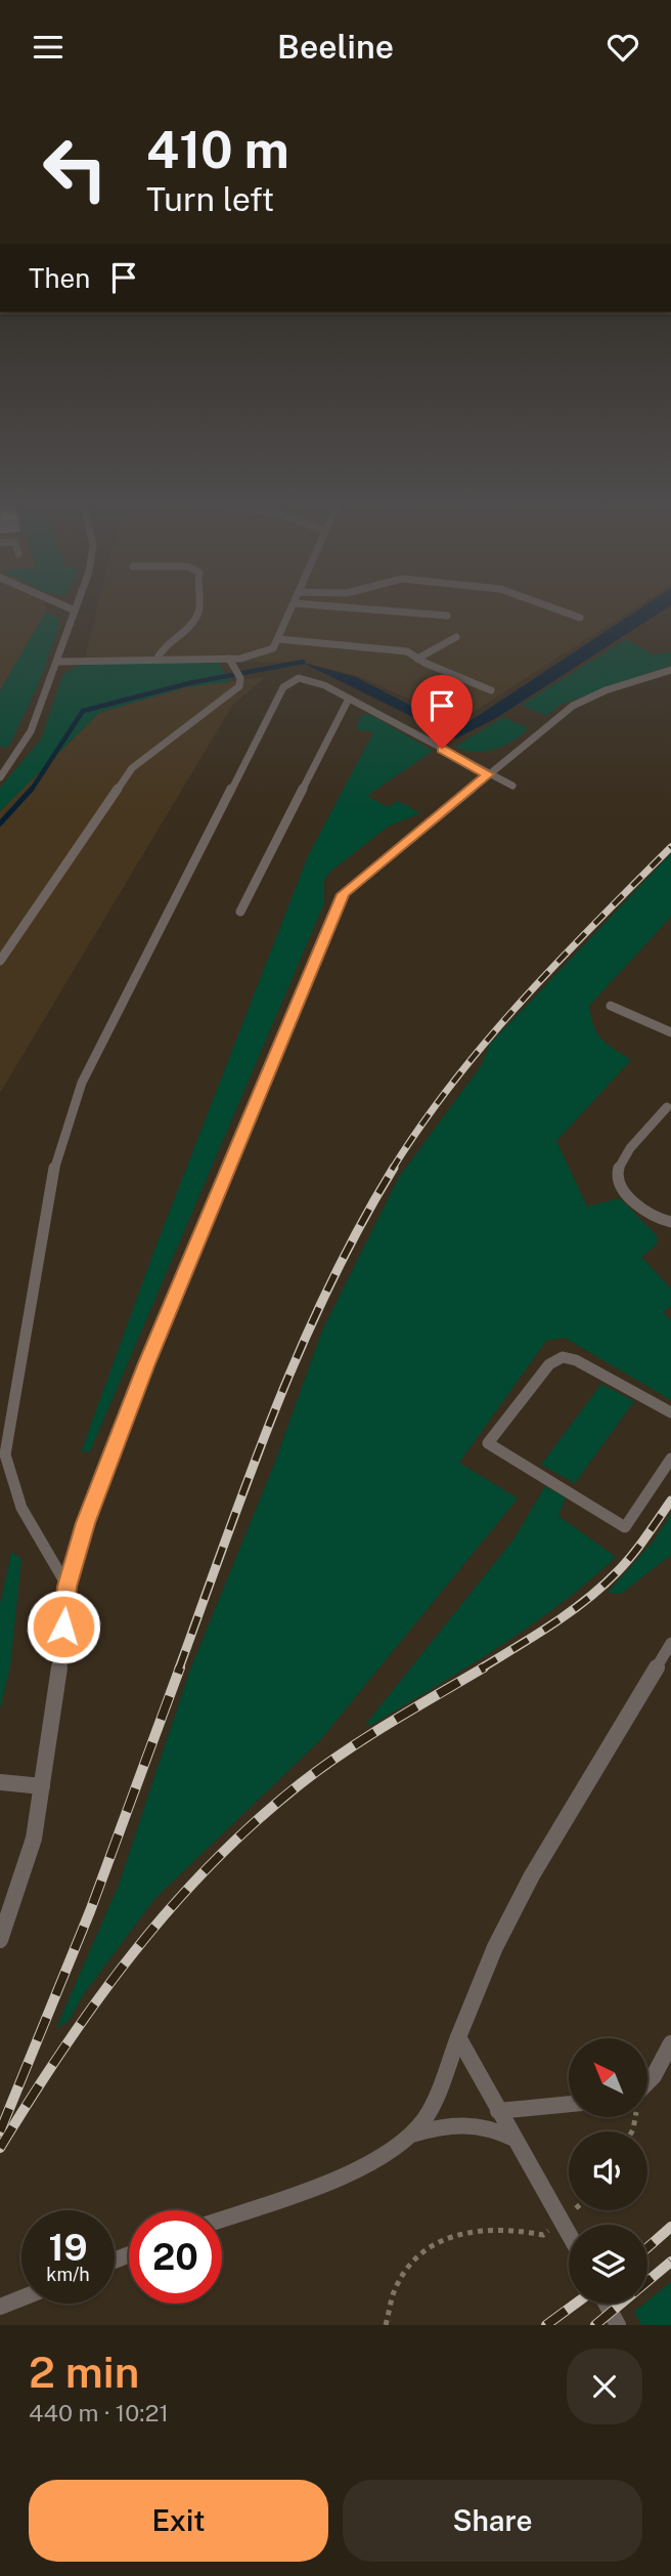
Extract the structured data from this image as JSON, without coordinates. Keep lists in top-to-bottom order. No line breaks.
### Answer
{"north":"top left","page":{"header":"Beeline","turn":["410 m","Turn left"],"then":"Then","speed":"19 km/h","limit":"20","heading":["2 min","440 m · 10:21"],"buttons":["Exit","Share"]}}
